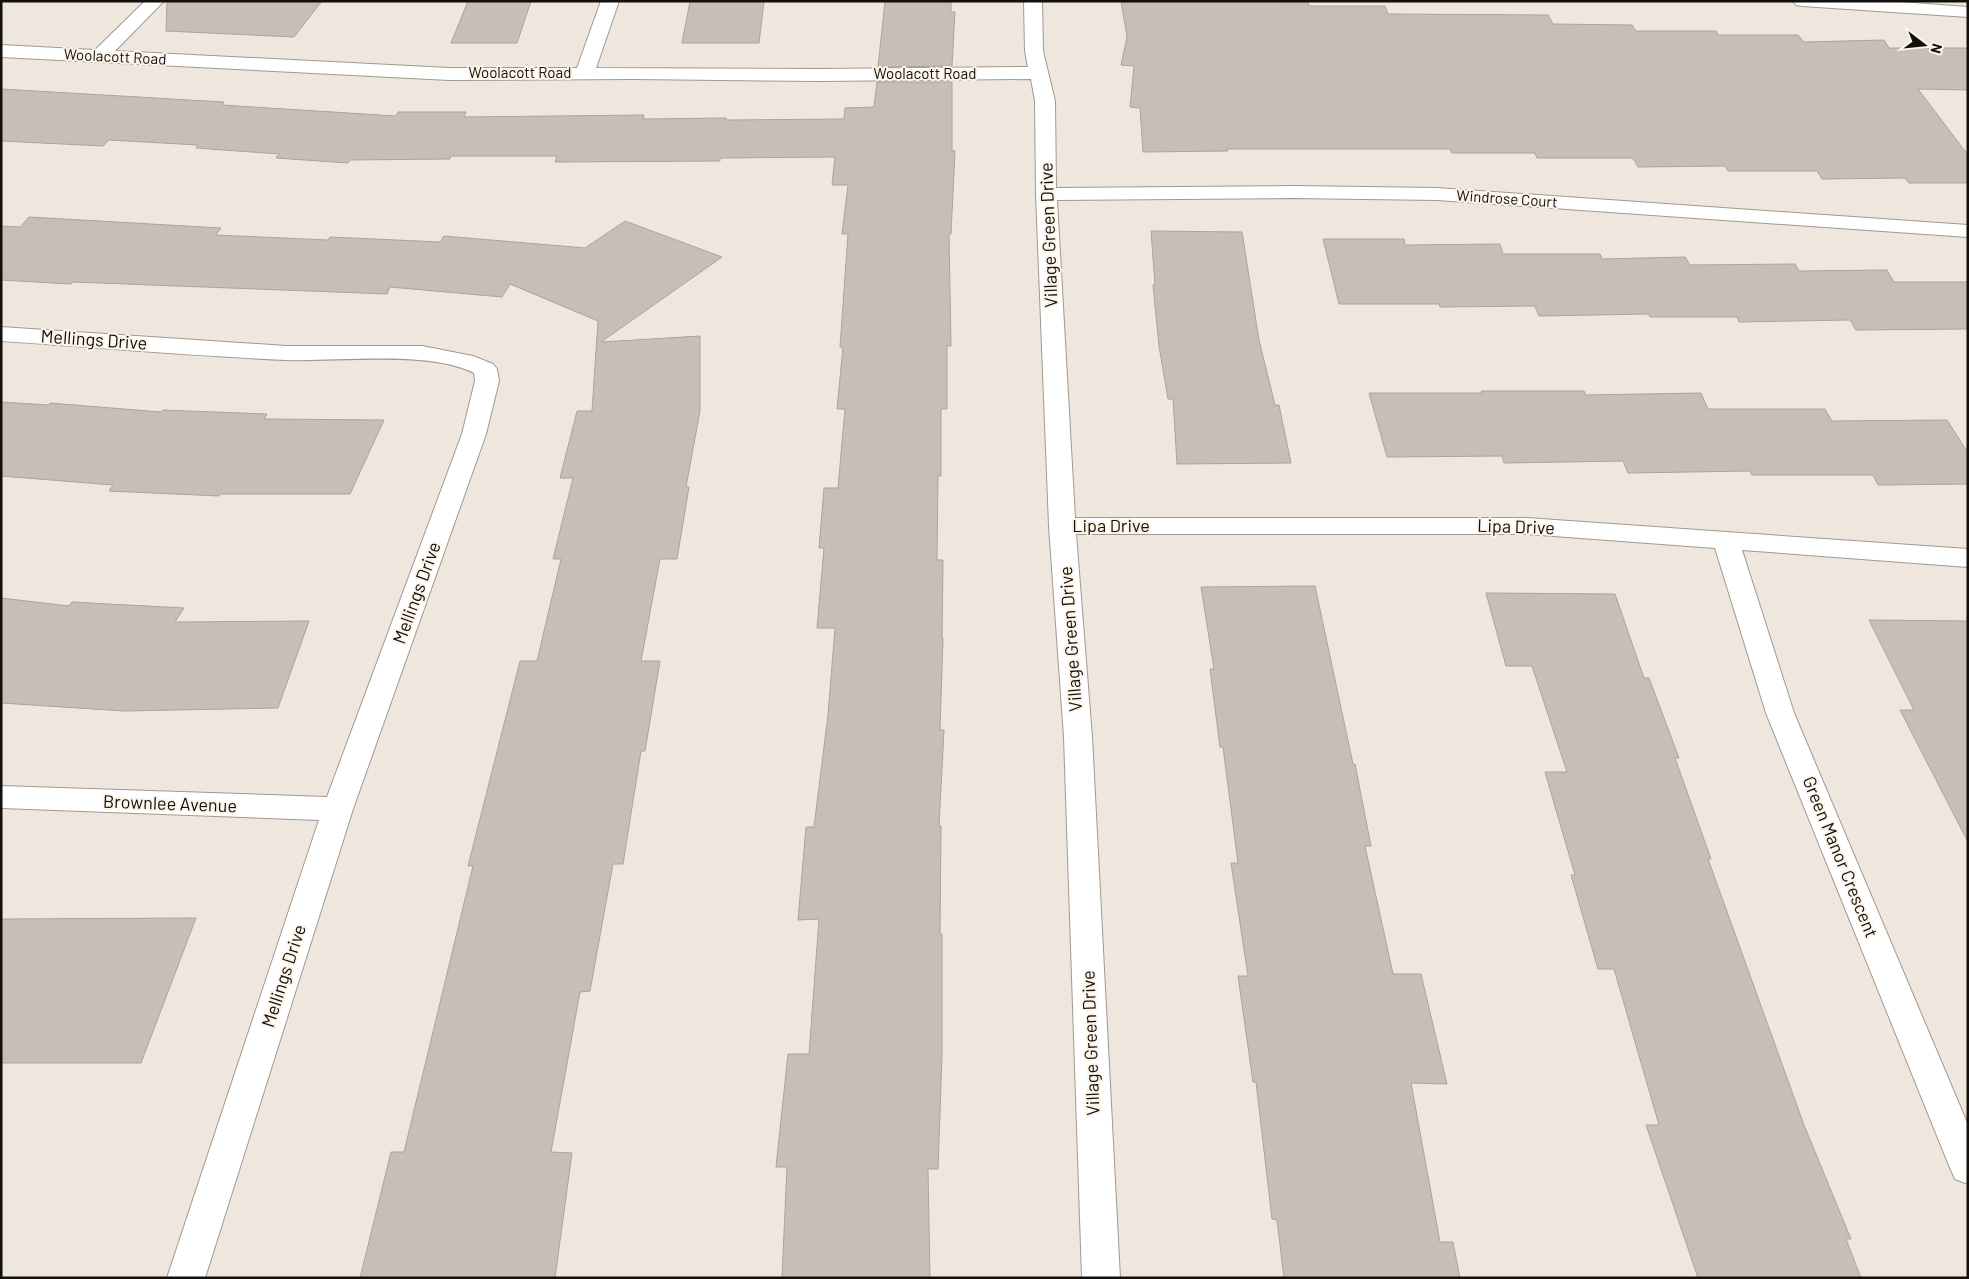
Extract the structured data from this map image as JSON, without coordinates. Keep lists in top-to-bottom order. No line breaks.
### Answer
{"streets":{"street":["Woolacott Road","Windrose Court","Village Green Drive","Mellings Drive","Lipa Drive","Brownlee Avenue","Green Manor Crescent"]},"crossings":[["Woolacott Road","Village Green Drive"],["Windrose Court","Village Green Drive"],["Village Green Drive","Lipa Drive"],["Mellings Drive","Brownlee Avenue"],["Lipa Drive","Green Manor Crescent"]],"north":"right"}
